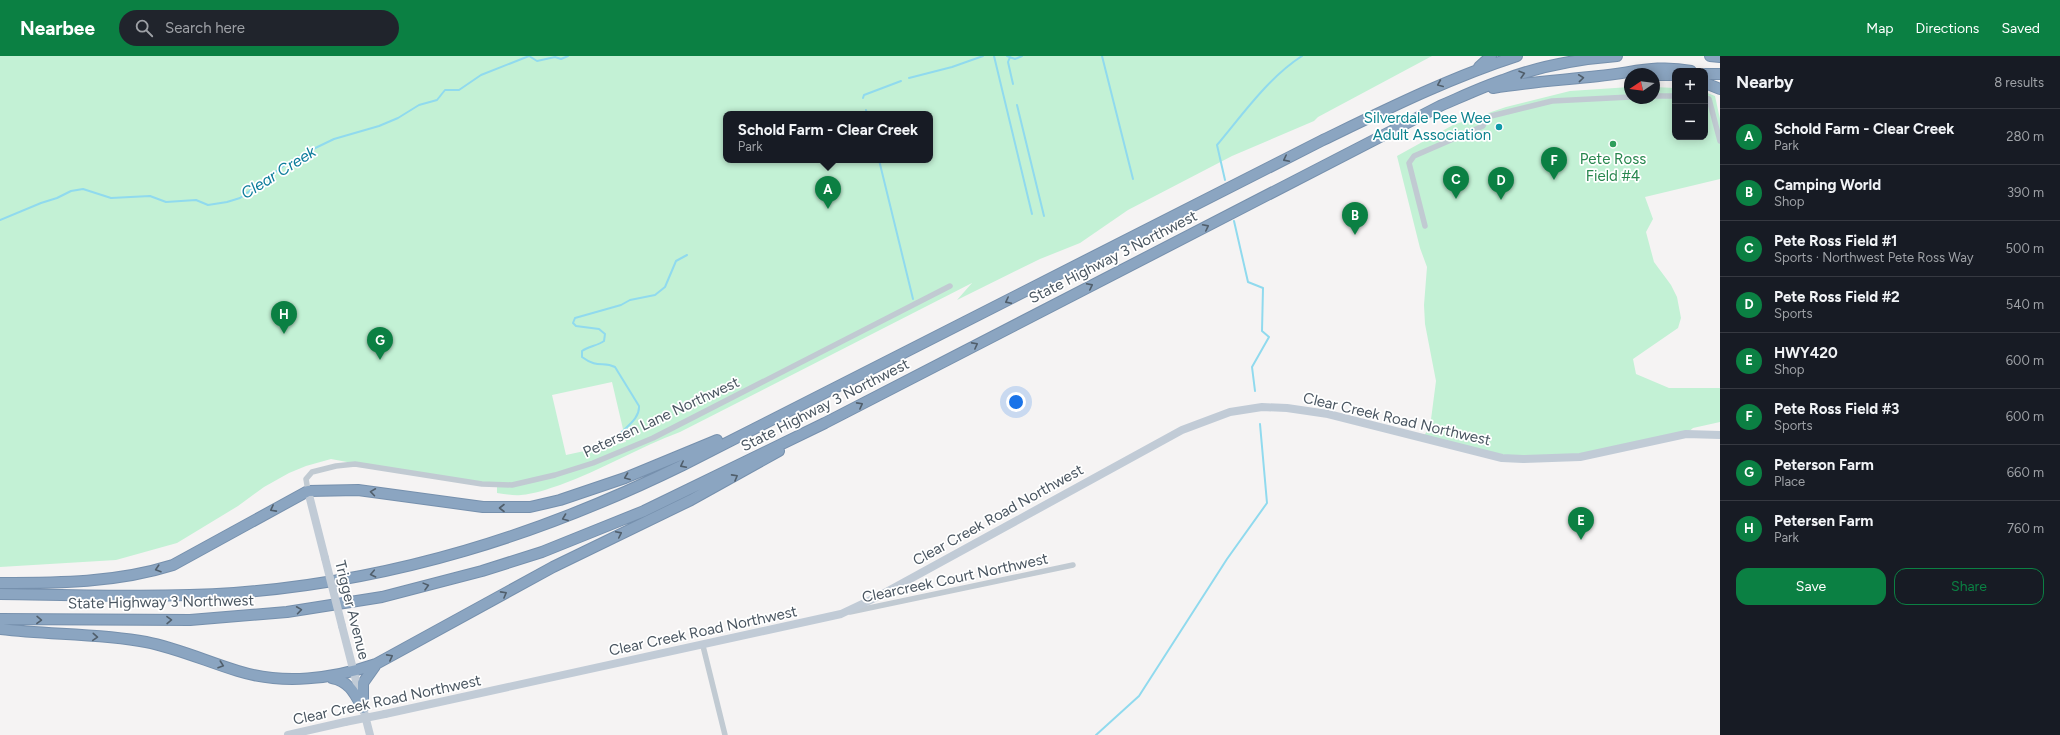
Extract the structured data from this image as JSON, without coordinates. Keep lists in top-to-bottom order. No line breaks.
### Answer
{"streets":{"highway":["State Highway 3 Northwest"],"main road":["Clear Creek Road Northwest","Trigger Avenue"],"street":["Petersen Lane Northwest","Clearcreek Court Northwest"]},"crossings":[["Petersen Lane Northwest","Trigger Avenue"],["Clear Creek Road Northwest","Clearcreek Court Northwest"]],"water":["Clear Creek"],"places":["Silverdale Pee Wee Adult Association","Pete Ross Field #4"],"north":"left","page":{"header":"Nearbee","search":"Search here","nav":["Map","Directions","Saved"],"heading":["Nearby","8 results"],"map_buttons":["+","−"],"list":[{"mark":"A","name":"Schold Farm - Clear Creek","note":"Park","value":"280 m"},{"mark":"B","name":"Camping World","note":"Shop","value":"390 m"},{"mark":"C","name":"Pete Ross Field #1","note":"Sports · Northwest Pete Ross Way","value":"500 m"},{"mark":"D","name":"Pete Ross Field #2","note":"Sports","value":"540 m"},{"mark":"E","name":"HWY420","note":"Shop","value":"600 m"},{"mark":"F","name":"Pete Ross Field #3","note":"Sports","value":"600 m"},{"mark":"G","name":"Peterson Farm","note":"Place","value":"660 m"},{"mark":"H","name":"Petersen Farm","note":"Park","value":"760 m"}],"popup":["Schold Farm - Clear Creek","Park"],"pins":["F","C","D","A","B","H","G","E"],"buttons":["Save","Share"]}}
